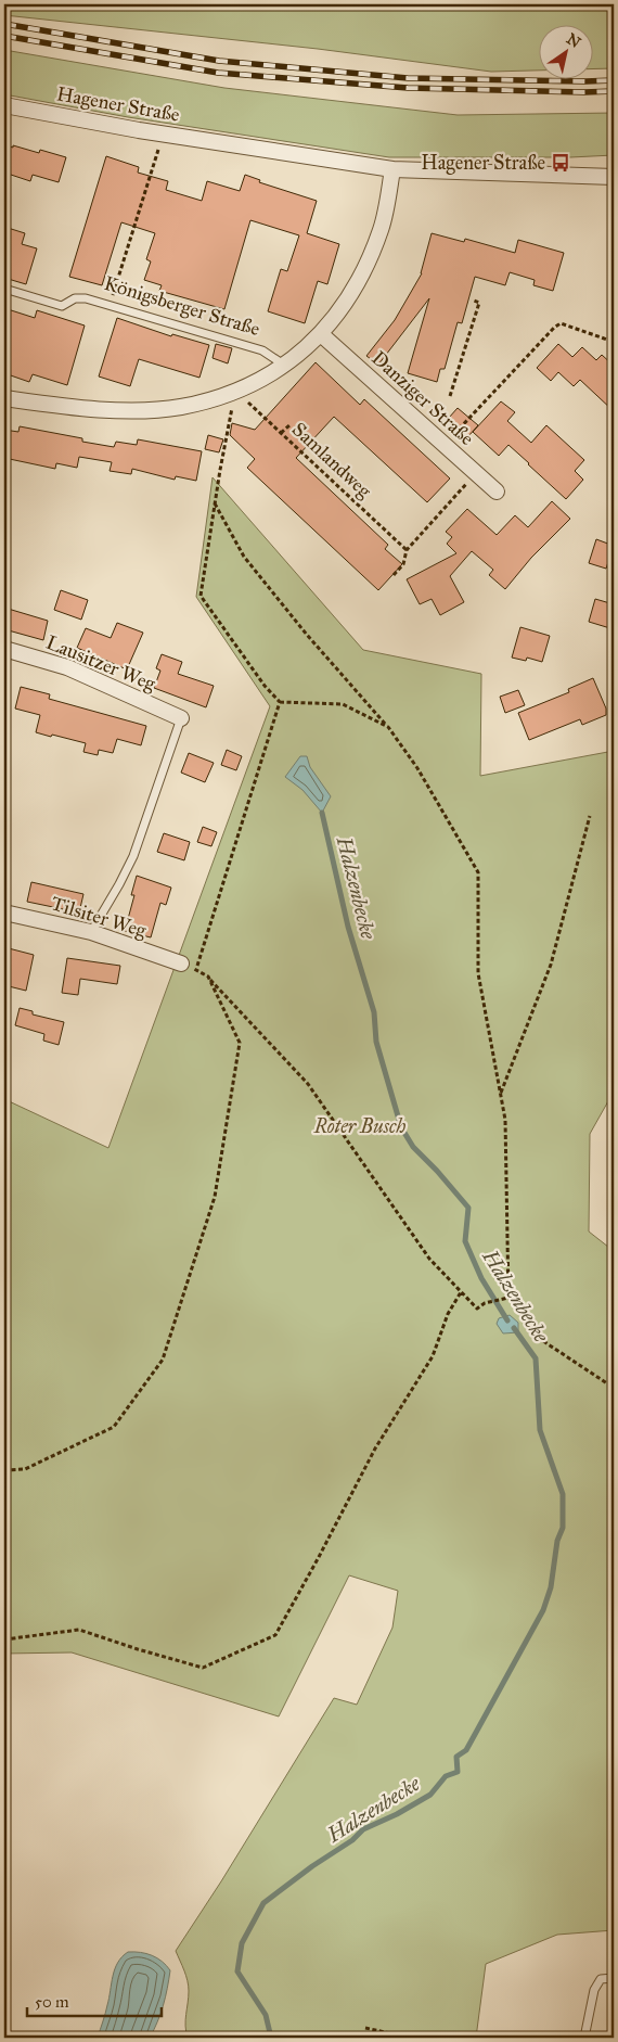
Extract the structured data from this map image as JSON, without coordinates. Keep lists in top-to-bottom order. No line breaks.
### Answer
{"streets":{"street":["Hagener Straße","Danziger Straße","Lausitzer Weg","Tilsiter Weg"],"lane":["Königsberger Straße"],"path":["Samlandweg"]},"water":["Halzenbecke"],"parks":["Roter Busch"],"places":{"bus stop":["Hagener Straße"]},"scale_bar":"50 m","north":"top right"}
